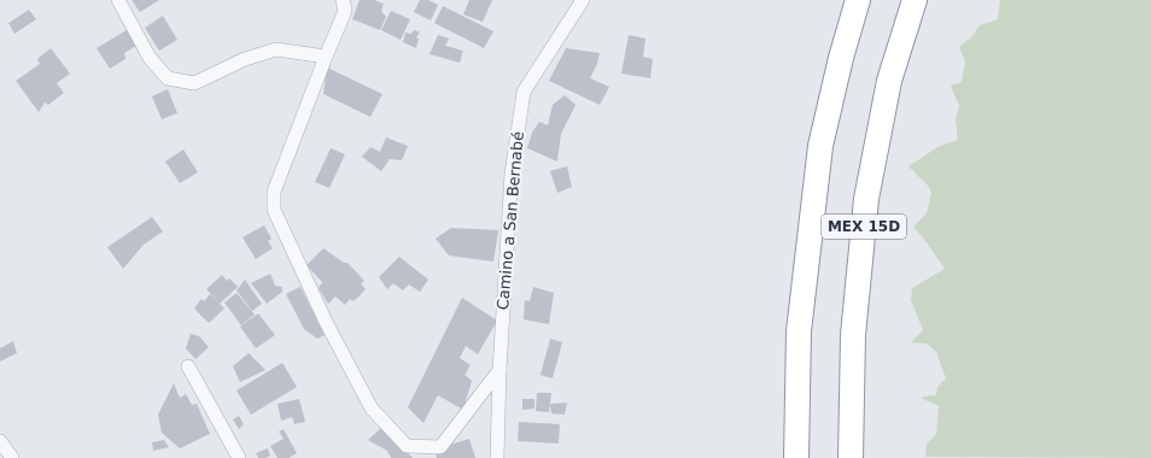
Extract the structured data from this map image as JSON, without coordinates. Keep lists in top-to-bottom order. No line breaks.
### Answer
{"streets":{"highway":["MEX 15D"],"street":["Camino a San Bernabé"]}}
